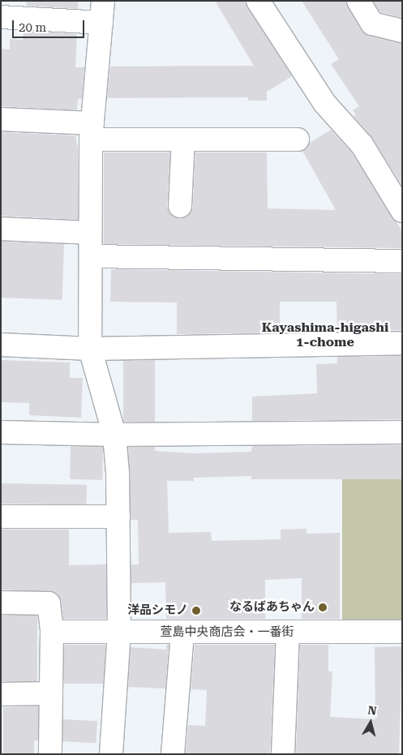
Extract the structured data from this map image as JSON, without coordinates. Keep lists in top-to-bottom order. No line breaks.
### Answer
{"streets":{"street":["萱島中央商店会・一番街"]},"districts":["Kayashima-higashi 1-chome"],"places":["なるばあちゃん","洋品シモノ"],"scale_bar":"20 m","north":"top"}
